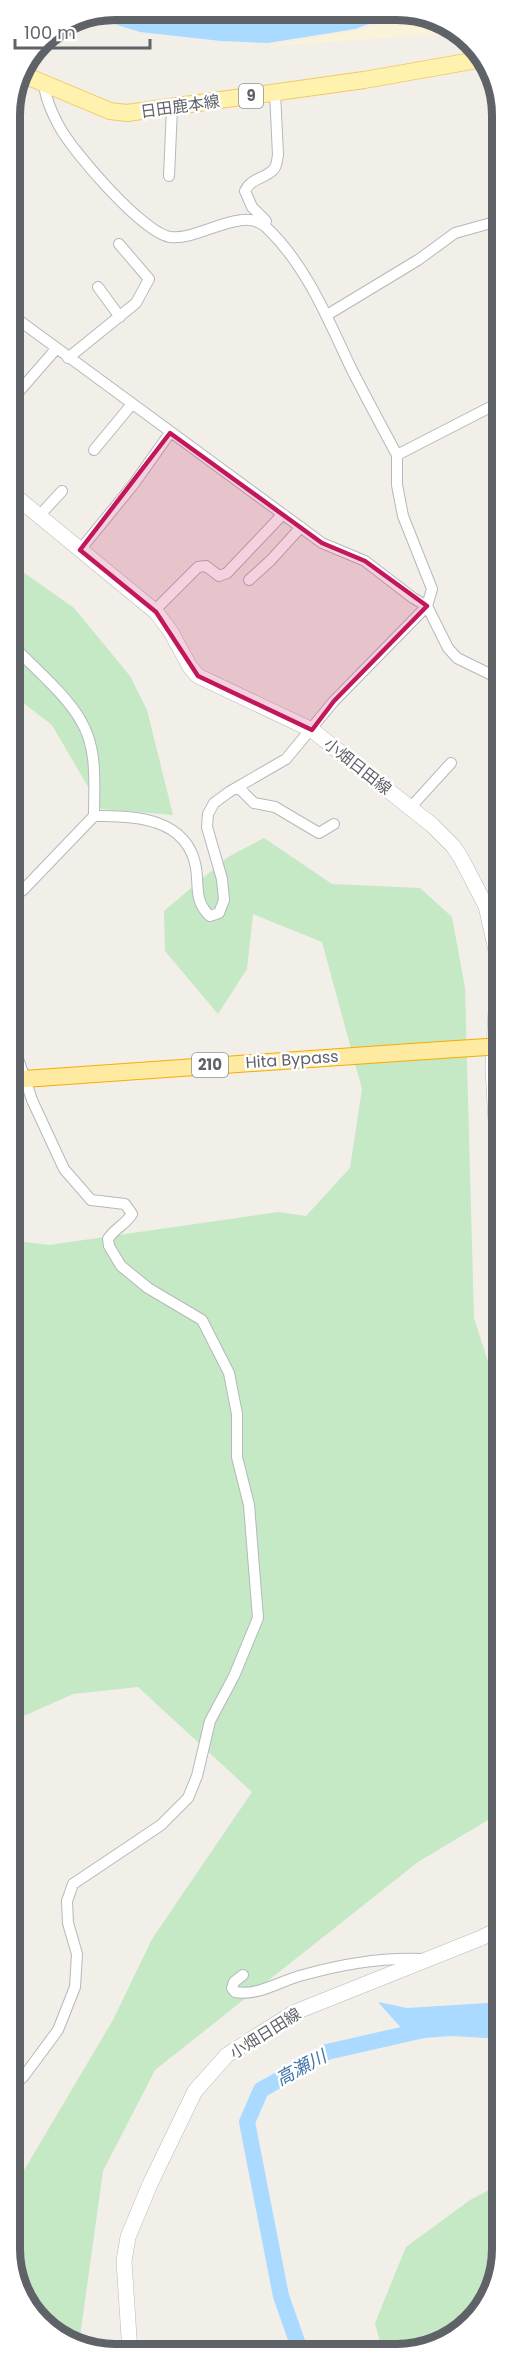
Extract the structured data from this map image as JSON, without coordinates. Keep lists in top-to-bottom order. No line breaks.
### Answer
{"streets":{"highway":["Hita Bypass","210"],"main road":["9","日田鹿本線","小畑日田線"]},"water":["高瀬川"],"scale_bar":"100 m"}
